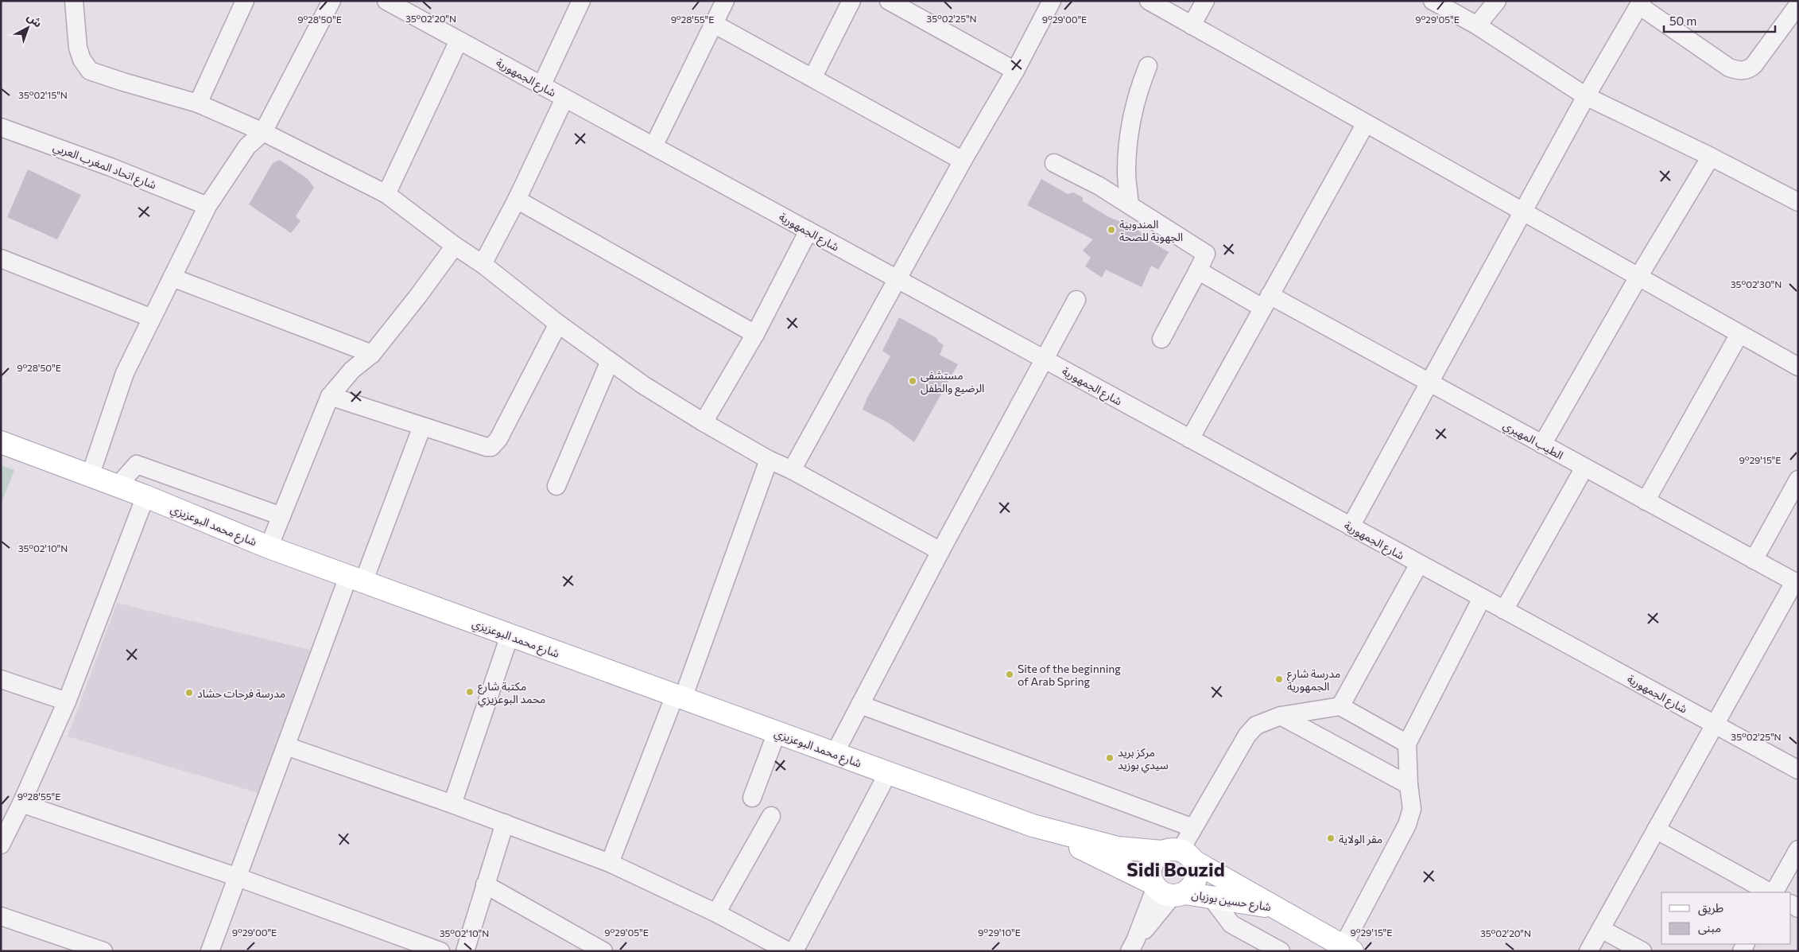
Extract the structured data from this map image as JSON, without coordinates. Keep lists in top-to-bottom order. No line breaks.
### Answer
{"streets":{"main road":["شارع محمد البوعزيزي","شارع حسين بوزيان"],"street":["شارع الجمهورية","شارع اتحاد المغرب العربي","الطيب المهيري"]},"crossings":[["شارع محمد البوعزيزي","شارع حسين بوزيان"]],"districts":["Sidi Bouzid"],"places":["المندوبية الجهوية للصحة","مستشفى الرضيع والطفل","Site of the beginning of Arab Spring","مدرسة شارع الجمهورية","مكتبة شارع محمد البوعزيزي","مدرسة فرحات حشاد","مركز بريد سيدي بوزيد","مقر الولاية"],"legend":["طريق","مبنى"],"scale_bar":"50 m","north":"top right","coordinates":["35°02'20\"N","35°02'25\"N","9°28'50\"E","9°28'55\"E","9°29'00\"E","9°29'05\"E","35°02'15\"N","35°02'30\"N","9°29'15\"E","35°02'10\"N","9°29'10\"E"]}
